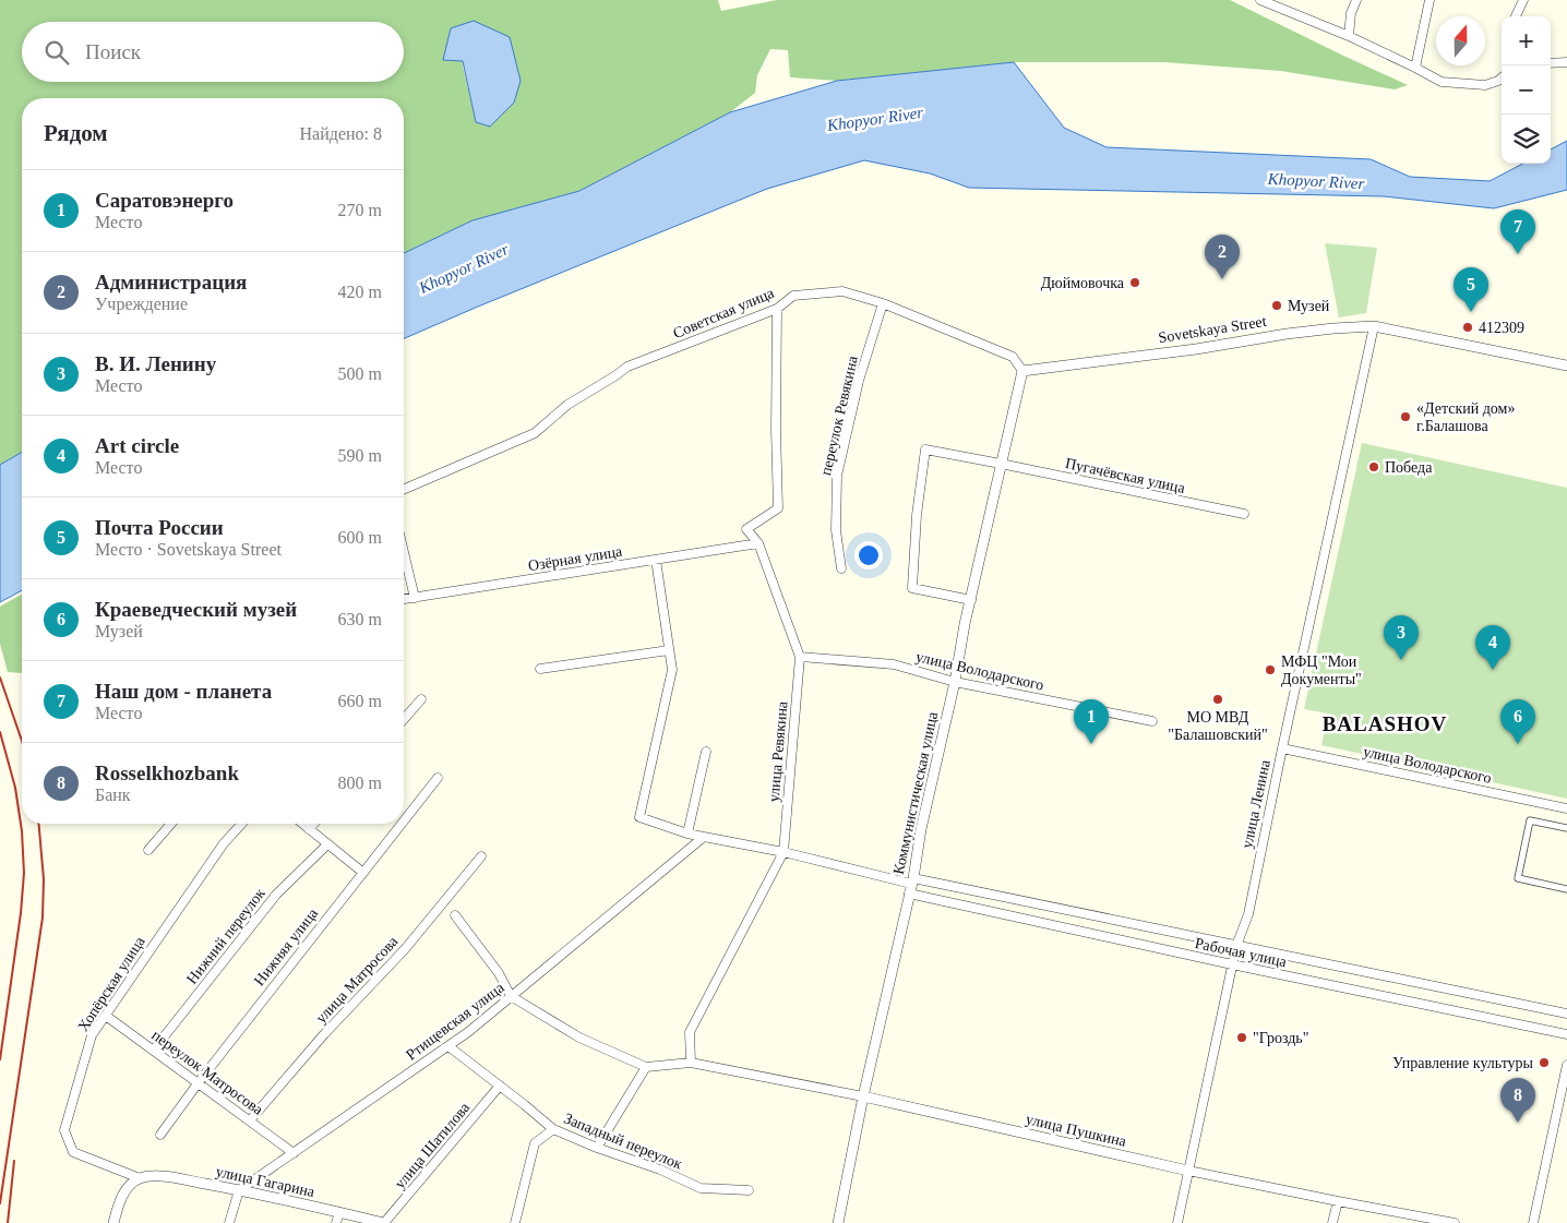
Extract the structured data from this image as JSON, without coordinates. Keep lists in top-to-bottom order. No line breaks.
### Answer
{"streets":{"street":["Советская улица","Sovetskaya Street","переулок Ревякина","Пугачёвская улица","Озёрная улица","улица Володарского","улица Ревякина","Коммунистическая улица","улица Ленина","Нижний переулок","Нижняя улица","Рабочая улица","улица Матросова","Хопёрская улица","Ртищевская улица","переулок Матросова","улица Пушкина","Западный переулок","улица Шатилова","улица Гагарина"]},"crossings":[["Советская улица","Sovetskaya Street"],["Советская улица","переулок Ревякина"],["Советская улица","улица Ревякина"],["Советская улица","Коммунистическая улица"],["Sovetskaya Street","Коммунистическая улица"],["Sovetskaya Street","улица Ленина"],["Пугачёвская улица","Коммунистическая улица"],["Озёрная улица","улица Ревякина"],["улица Володарского","улица Ревякина"],["улица Володарского","Коммунистическая улица"],["улица Володарского","улица Ленина"],["улица Ревякина","улица Пушкина"],["Коммунистическая улица","Рабочая улица"],["Коммунистическая улица","улица Пушкина"],["улица Ленина","Рабочая улица"],["улица Ленина","улица Пушкина"],["Нижний переулок","переулок Матросова"],["Нижняя улица","переулок Матросова"],["улица Матросова","переулок Матросова"],["Хопёрская улица","переулок Матросова"],["Хопёрская улица","улица Гагарина"],["Ртищевская улица","переулок Матросова"],["Ртищевская улица","Западный переулок"],["Ртищевская улица","улица Гагарина"],["Западный переулок","улица Шатилова"],["улица Шатилова","улица Гагарина"]],"districts":["BALASHOV"],"water":["Khopyor River"],"places":["Дюймовочка","Музей","412309","«Детский дом» г.Балашова","Победа","МФЦ \"Мои Документы\"","МО МВД \"Балашовский\"","\"Гроздь\"","Управление культуры"],"north":"top","page":{"map_buttons":["+","−"],"search":"Поиск","heading":["Рядом","Найдено: 8"],"list":[{"mark":"1","name":"Саратовэнерго","note":"Место","value":"270 m"},{"mark":"2","name":"Администрация","note":"Учреждение","value":"420 m"},{"mark":"3","name":"В. И. Ленину","note":"Место","value":"500 m"},{"mark":"4","name":"Art circle","note":"Место","value":"590 m"},{"mark":"5","name":"Почта России","note":"Место · Sovetskaya Street","value":"600 m"},{"mark":"6","name":"Краеведческий музей","note":"Музей","value":"630 m"},{"mark":"7","name":"Наш дом - планета","note":"Место","value":"660 m"},{"mark":"8","name":"Rosselkhozbank","note":"Банк","value":"800 m"}],"pins":["7","2","5","3","4","1","6","8"]}}
